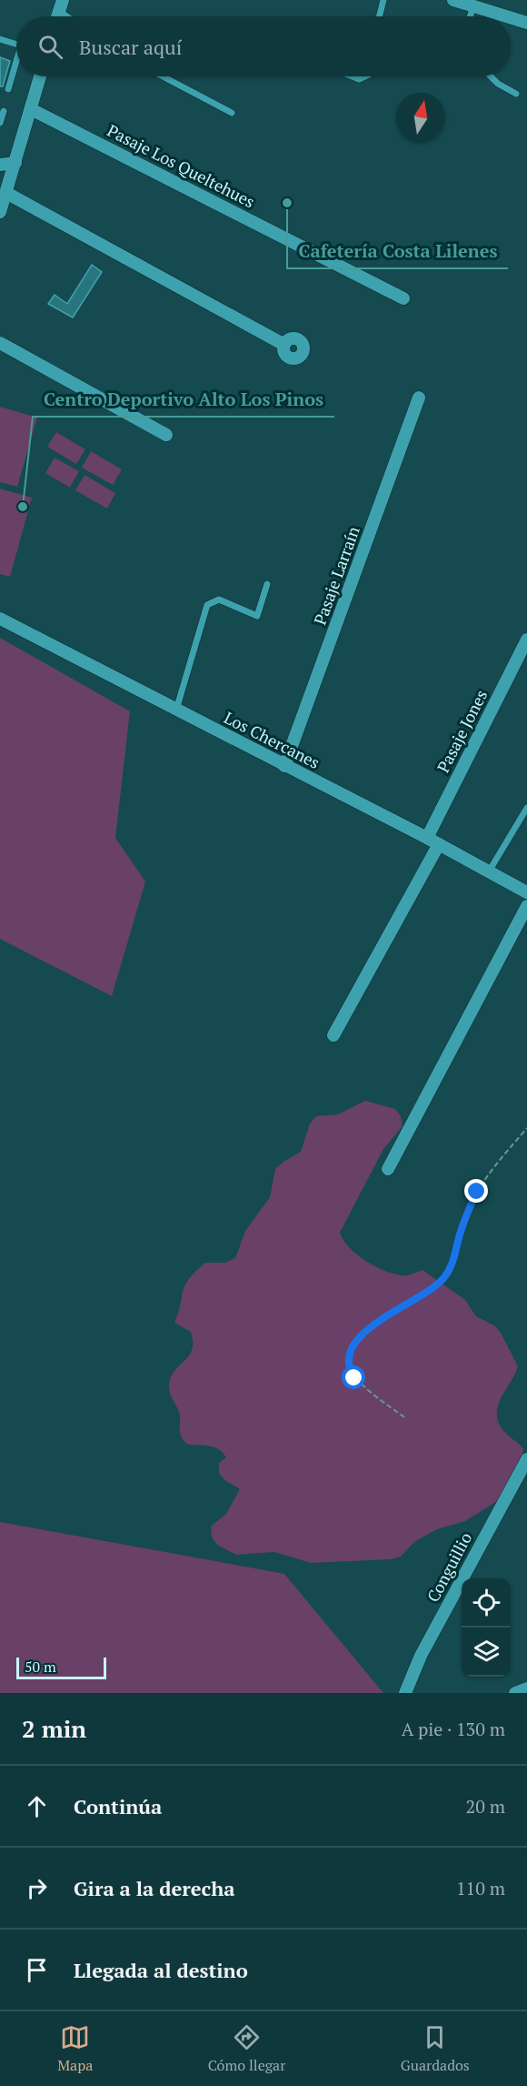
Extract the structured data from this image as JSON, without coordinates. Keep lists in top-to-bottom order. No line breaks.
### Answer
{"streets":{"street":["Pasaje Los Queltehues","Pasaje Larraín","Pasaje Jones","Los Chercanes","Conguillio"]},"crossings":[["Pasaje Larraín","Los Chercanes"],["Pasaje Jones","Los Chercanes"]],"places":["Cafetería Costa Lilenes","Centro Deportivo Alto Los Pinos"],"scale_bar":"50 m","north":"top","page":{"search":"Buscar aquí","scale":"50 m","heading":["2 min","A pie · 130 m"],"list":[["Continúa","20 m"],["Gira a la derecha","110 m"],"Llegada al destino"],"nav":["Mapa","Cómo llegar","Guardados"]}}
